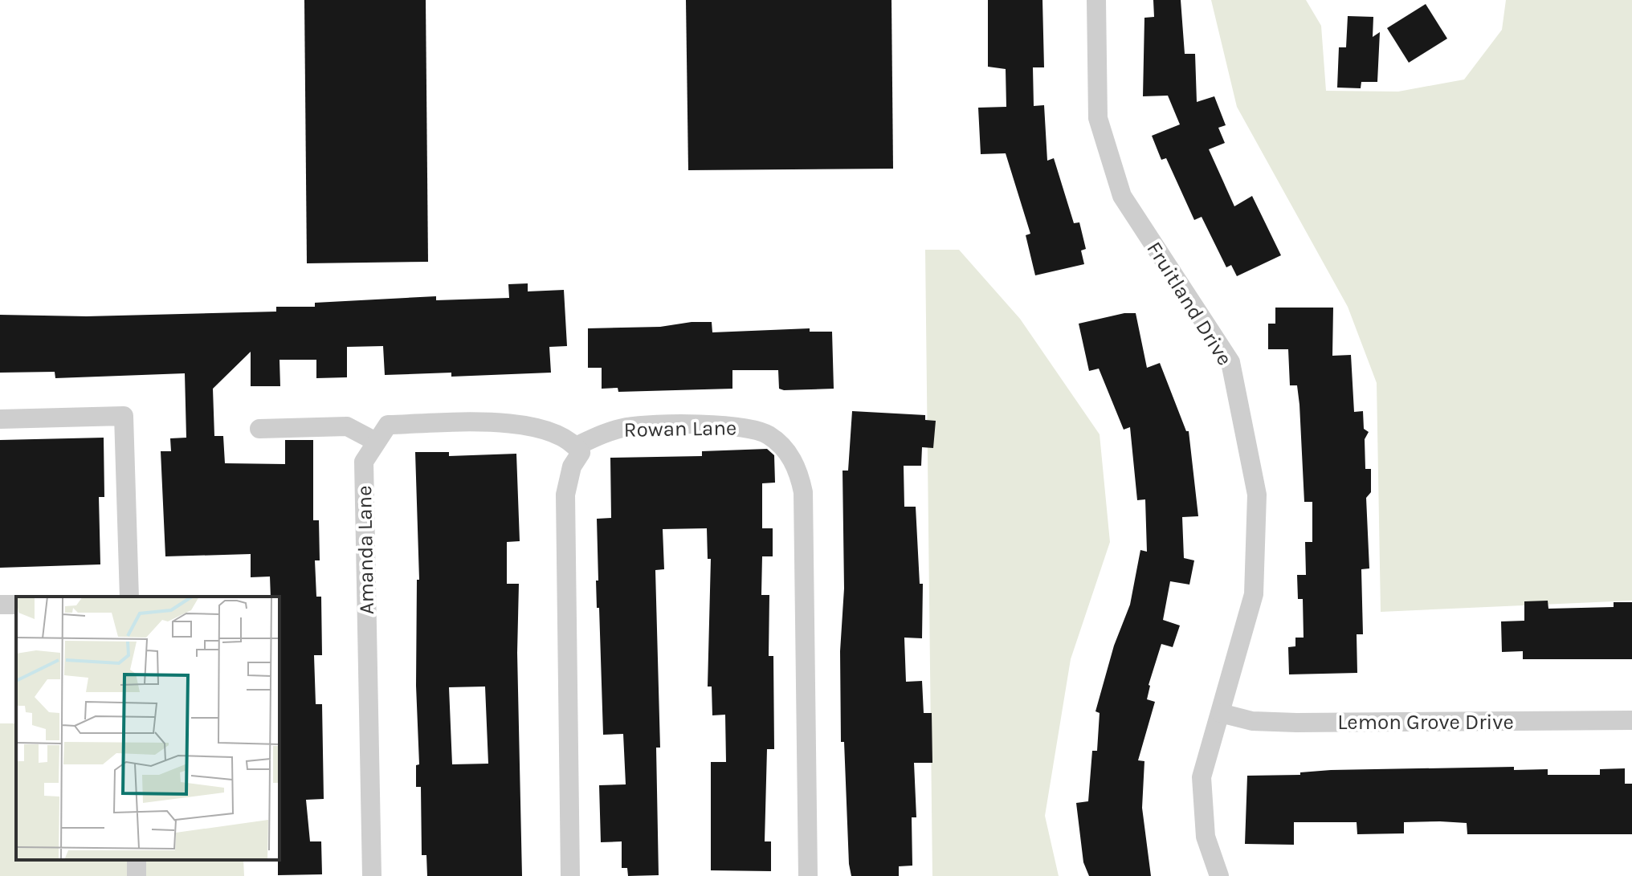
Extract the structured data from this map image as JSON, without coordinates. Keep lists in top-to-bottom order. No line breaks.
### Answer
{"streets":{"street":["Fruitland Drive","Rowan Lane","Amanda Lane","Lemon Grove Drive"]},"crossings":[["Fruitland Drive","Lemon Grove Drive"]]}
